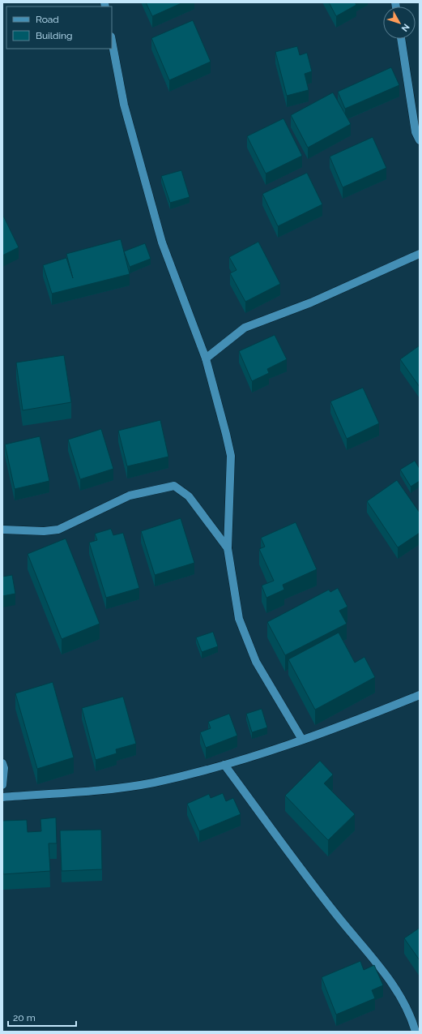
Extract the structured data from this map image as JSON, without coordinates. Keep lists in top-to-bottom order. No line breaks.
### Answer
{"legend":["Road","Building"],"scale_bar":"20 m","north":"bottom right"}
